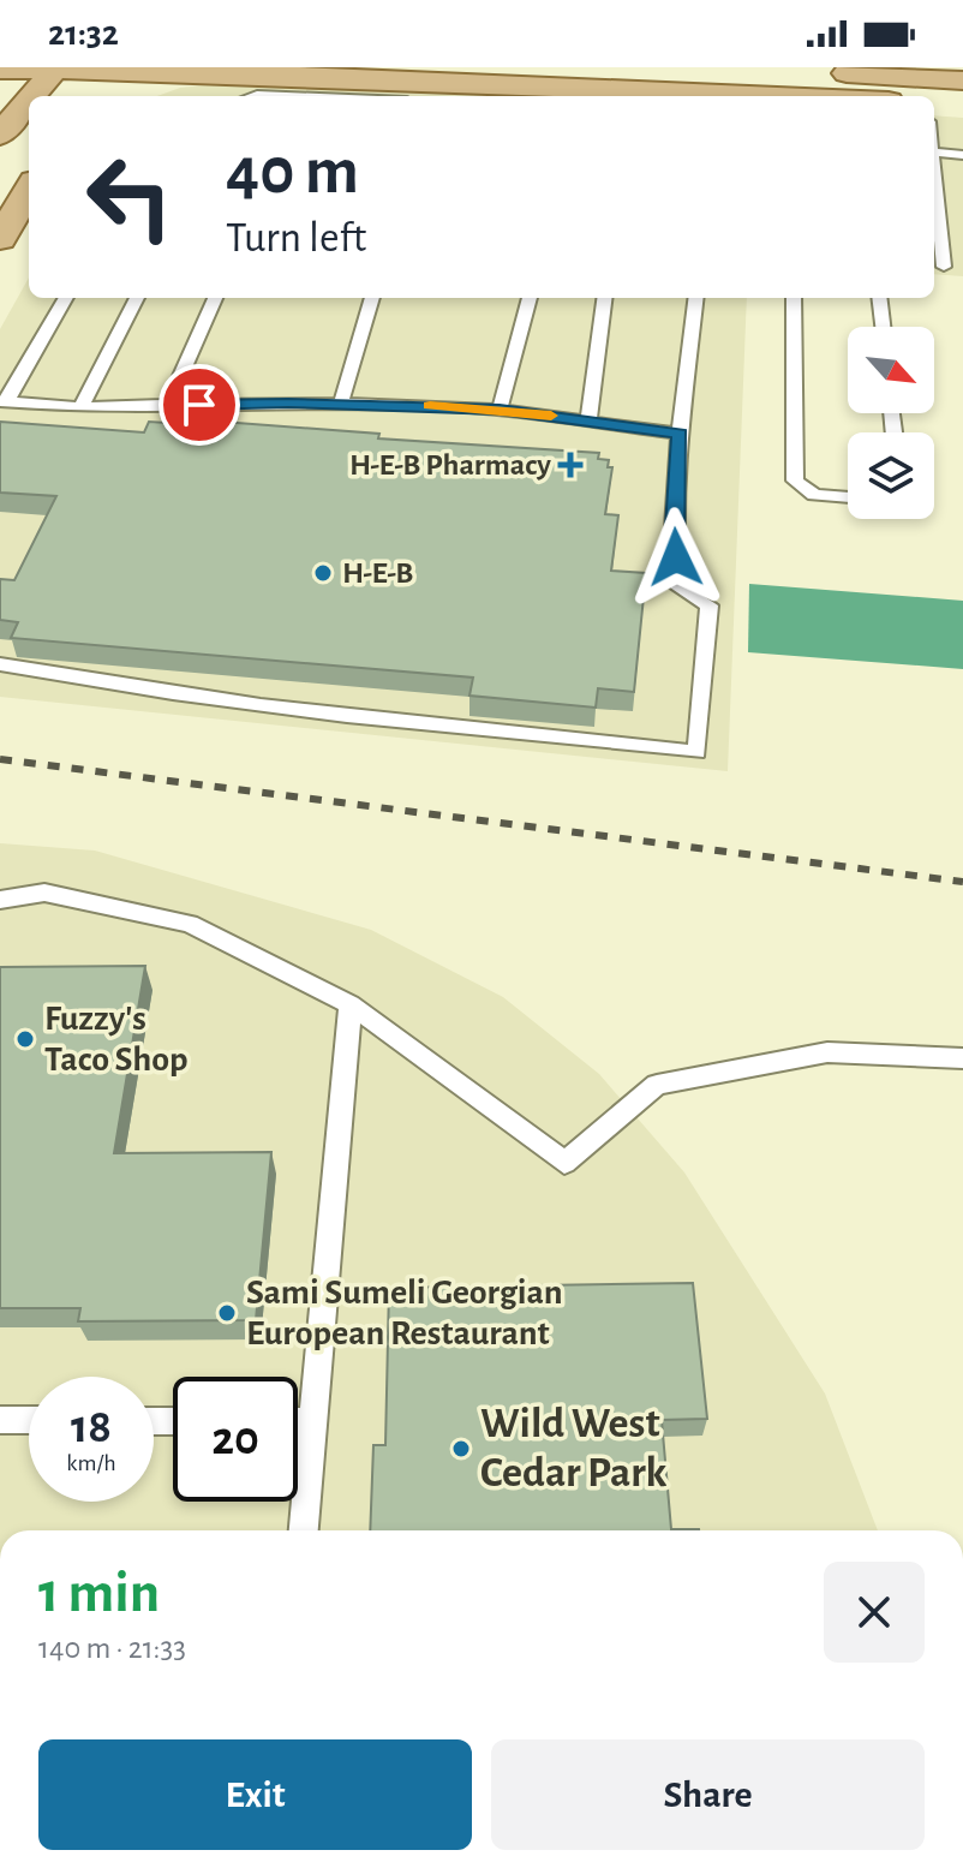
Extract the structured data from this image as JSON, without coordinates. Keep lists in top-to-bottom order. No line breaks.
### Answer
{"places":{"health":["H-E-B Pharmacy"],"other":["H-E-B","Fuzzy's Taco Shop","Sami Sumeli Georgian European Restaurant","Wild West Cedar Park"]},"north":"bottom right","page":{"status":"21:32","turn":["40 m","Turn left"],"speed":"18 km/h","limit":"20","heading":["1 min","140 m · 21:33"],"buttons":["Exit","Share"]}}
